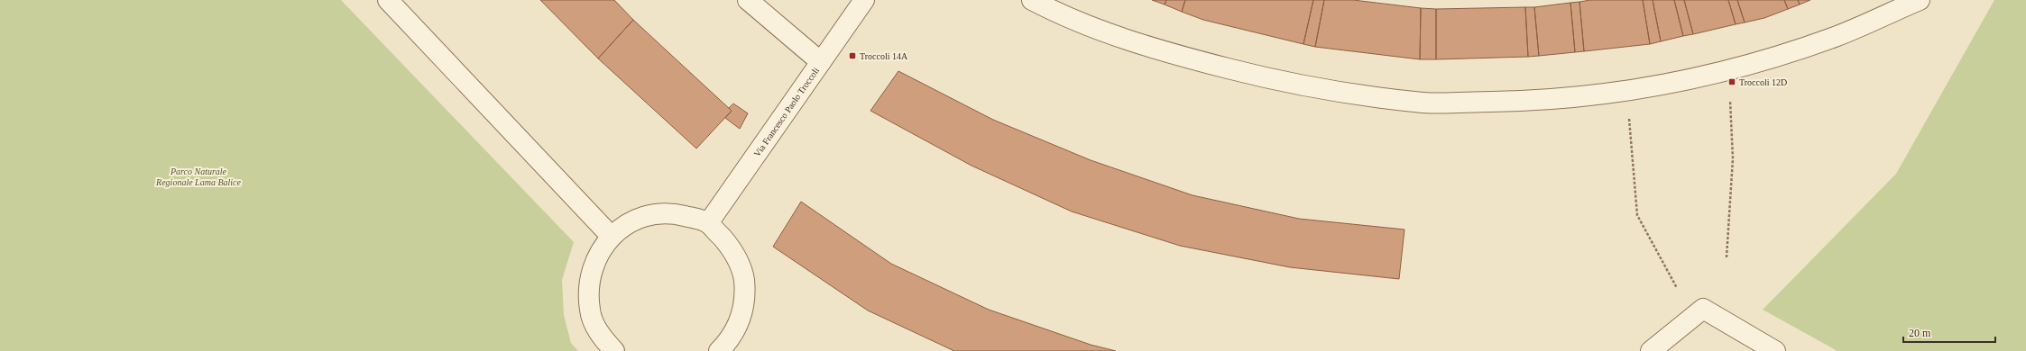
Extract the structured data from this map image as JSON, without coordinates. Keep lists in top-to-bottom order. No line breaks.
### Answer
{"streets":{"street":["Via Francesco Paolo Troccoli"]},"parks":["Parco Naturale Regionale Lama Balice"],"places":{"transit":["Troccoli 14A","Troccoli 12D"]},"scale_bar":"20 m"}
